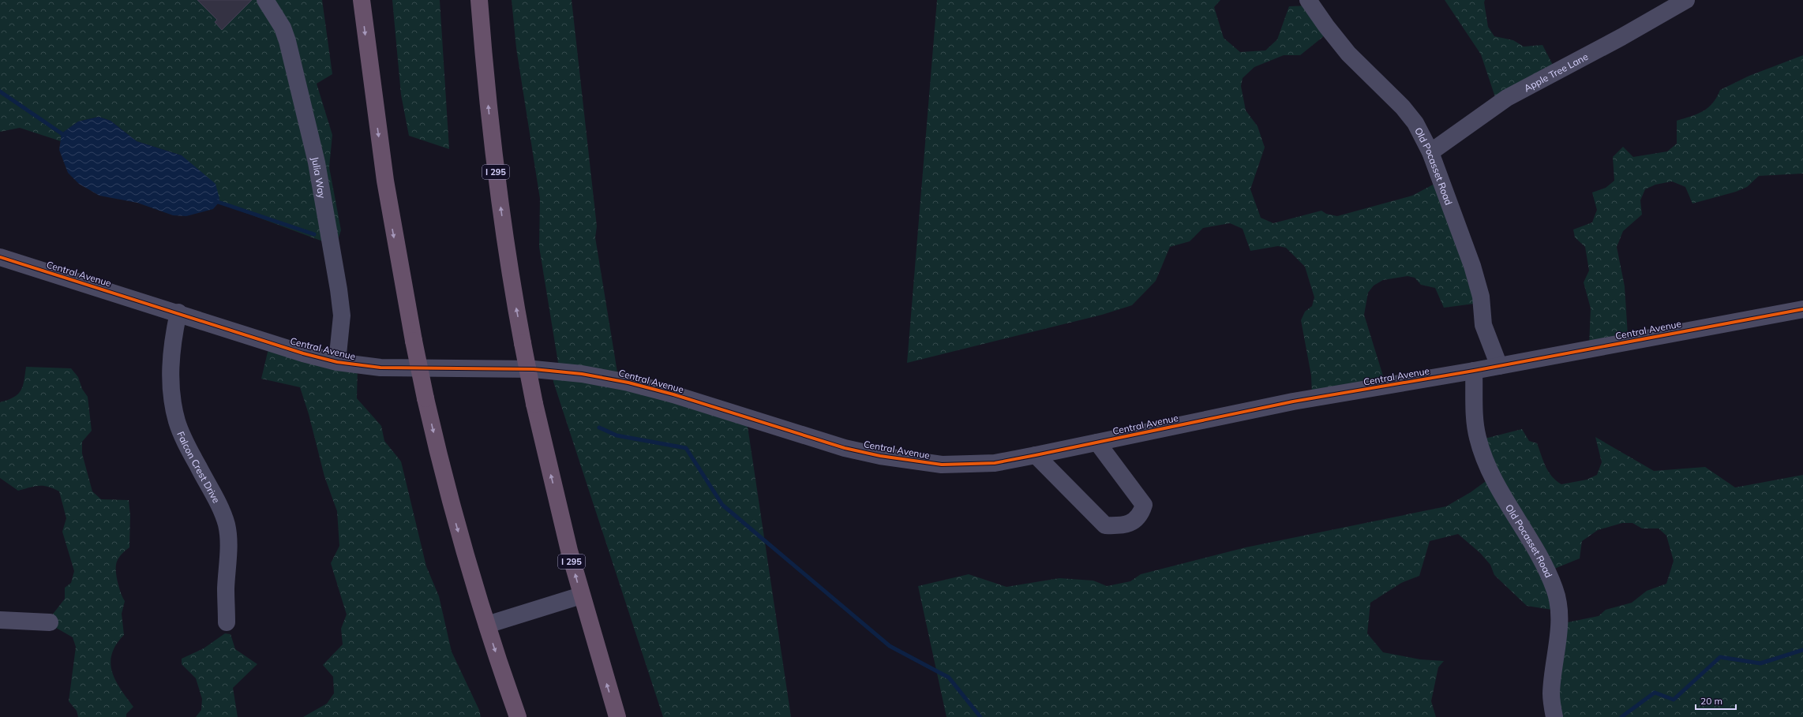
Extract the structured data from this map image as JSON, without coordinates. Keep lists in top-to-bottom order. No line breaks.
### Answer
{"streets":{"highway":["I 295"],"street":["Apple Tree Lane","Old Pocasset Road","Julia Way","Central Avenue","Falcon Crest Drive"]},"crossings":[["Apple Tree Lane","Old Pocasset Road"],["Old Pocasset Road","Central Avenue"],["Julia Way","Central Avenue"],["Central Avenue","Falcon Crest Drive"]],"scale_bar":"20 m"}
